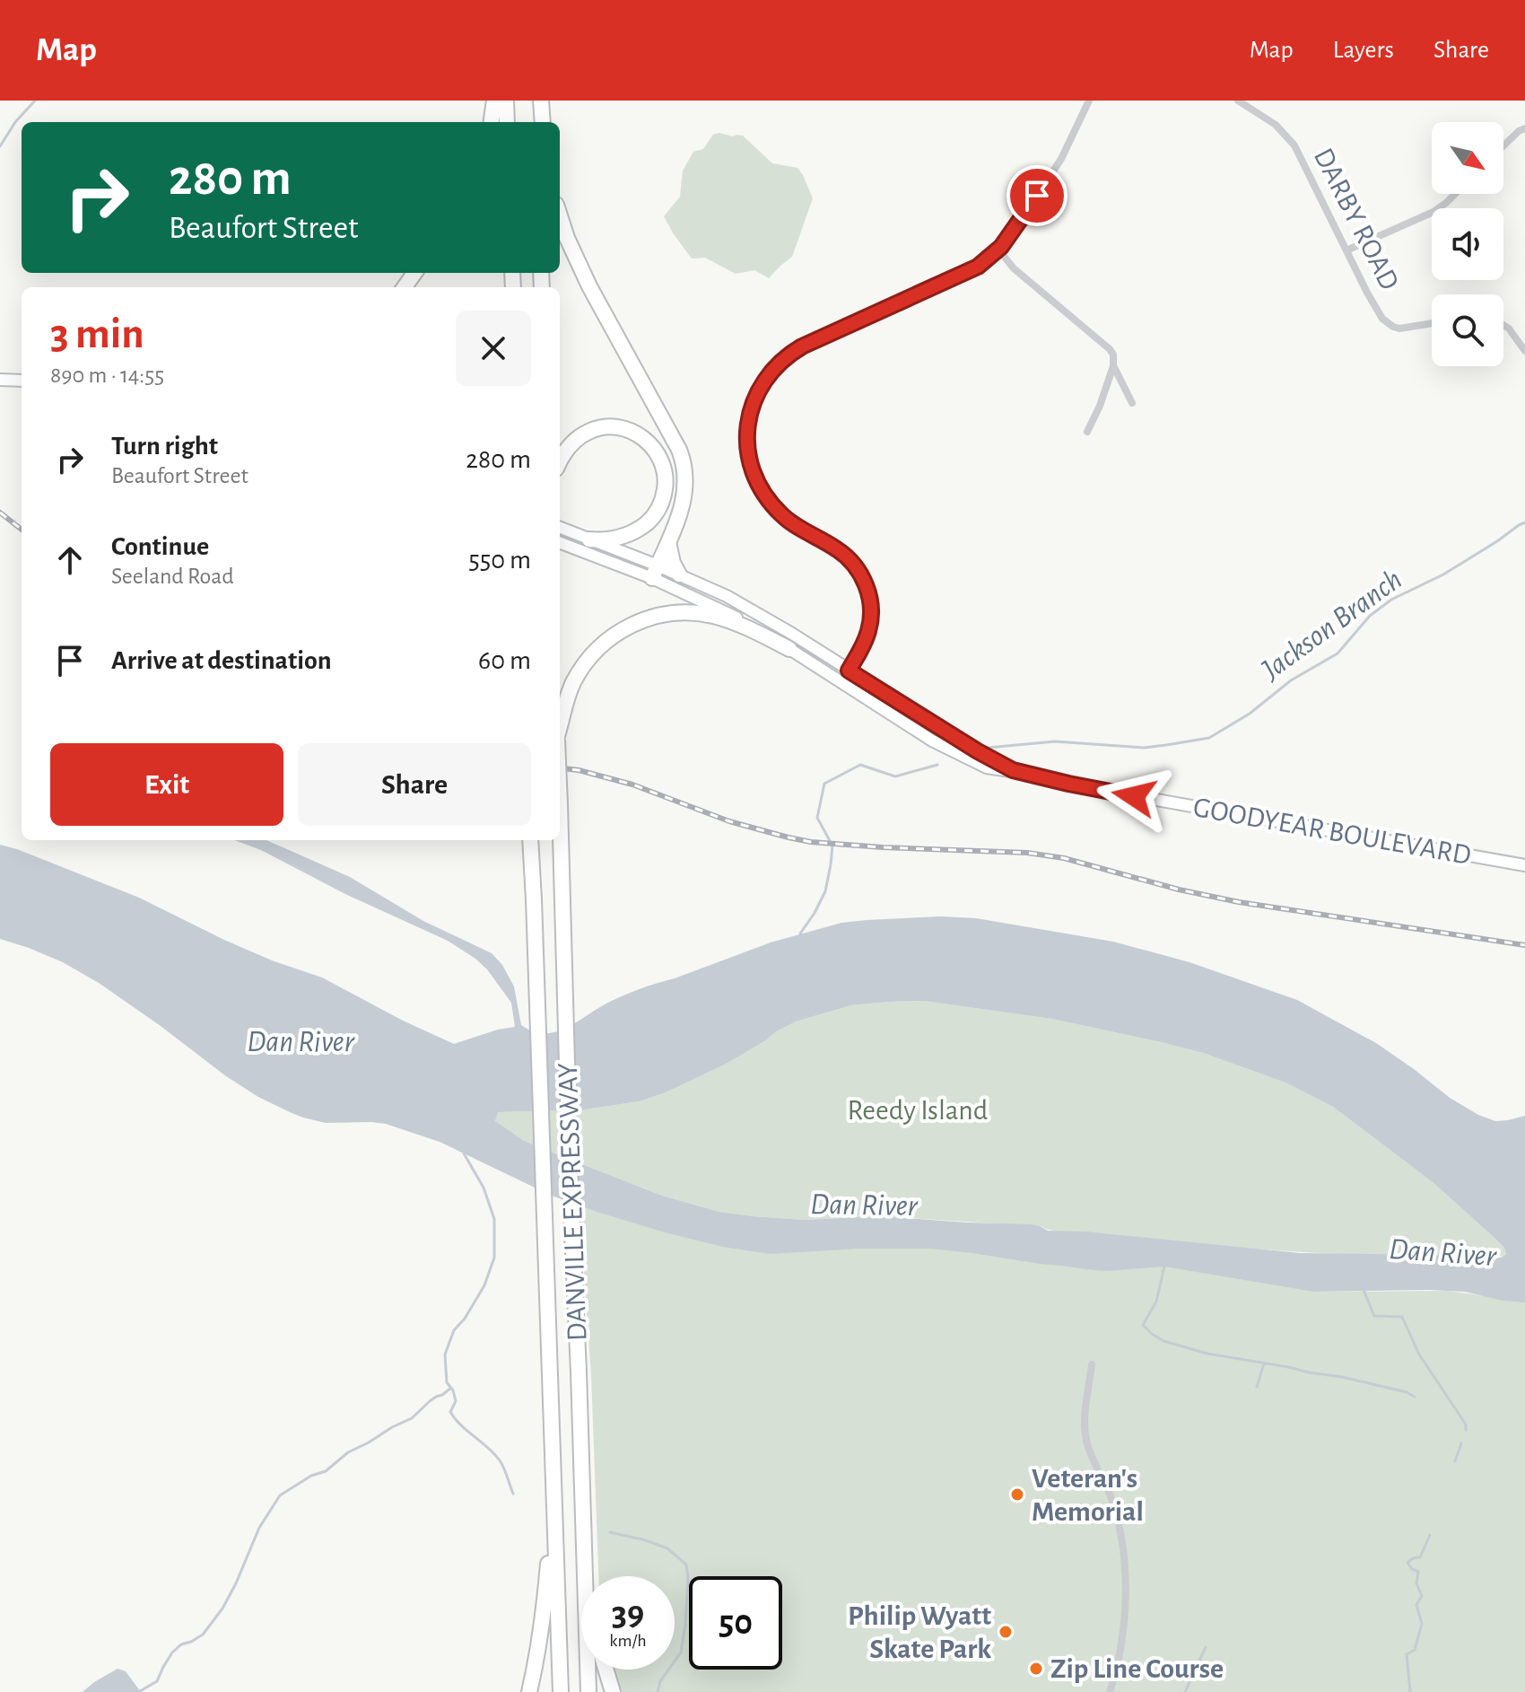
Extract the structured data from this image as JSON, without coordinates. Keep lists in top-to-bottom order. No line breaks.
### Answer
{"streets":{"highway":["DANVILLE EXPRESSWAY"],"main road":["GOODYEAR BOULEVARD"],"street":["DARBY ROAD"]},"water":["Jackson Branch","Dan River"],"parks":["Reedy Island"],"places":["Veteran's Memorial","Philip Wyatt Skate Park","Zip Line Course"],"north":"bottom right","page":{"header":"Map","nav":["Map","Layers","Share"],"turn":["280 m","Beaufort Street"],"heading":["3 min","890 m · 14:55"],"list":[{"name":"Turn right","note":"Beaufort Street","value":"280 m"},{"name":"Continue","note":"Seeland Road","value":"550 m"},{"name":"Arrive at destination","value":"60 m"}],"buttons":["Exit","Share"],"speed":"39 km/h","limit":"50"}}
